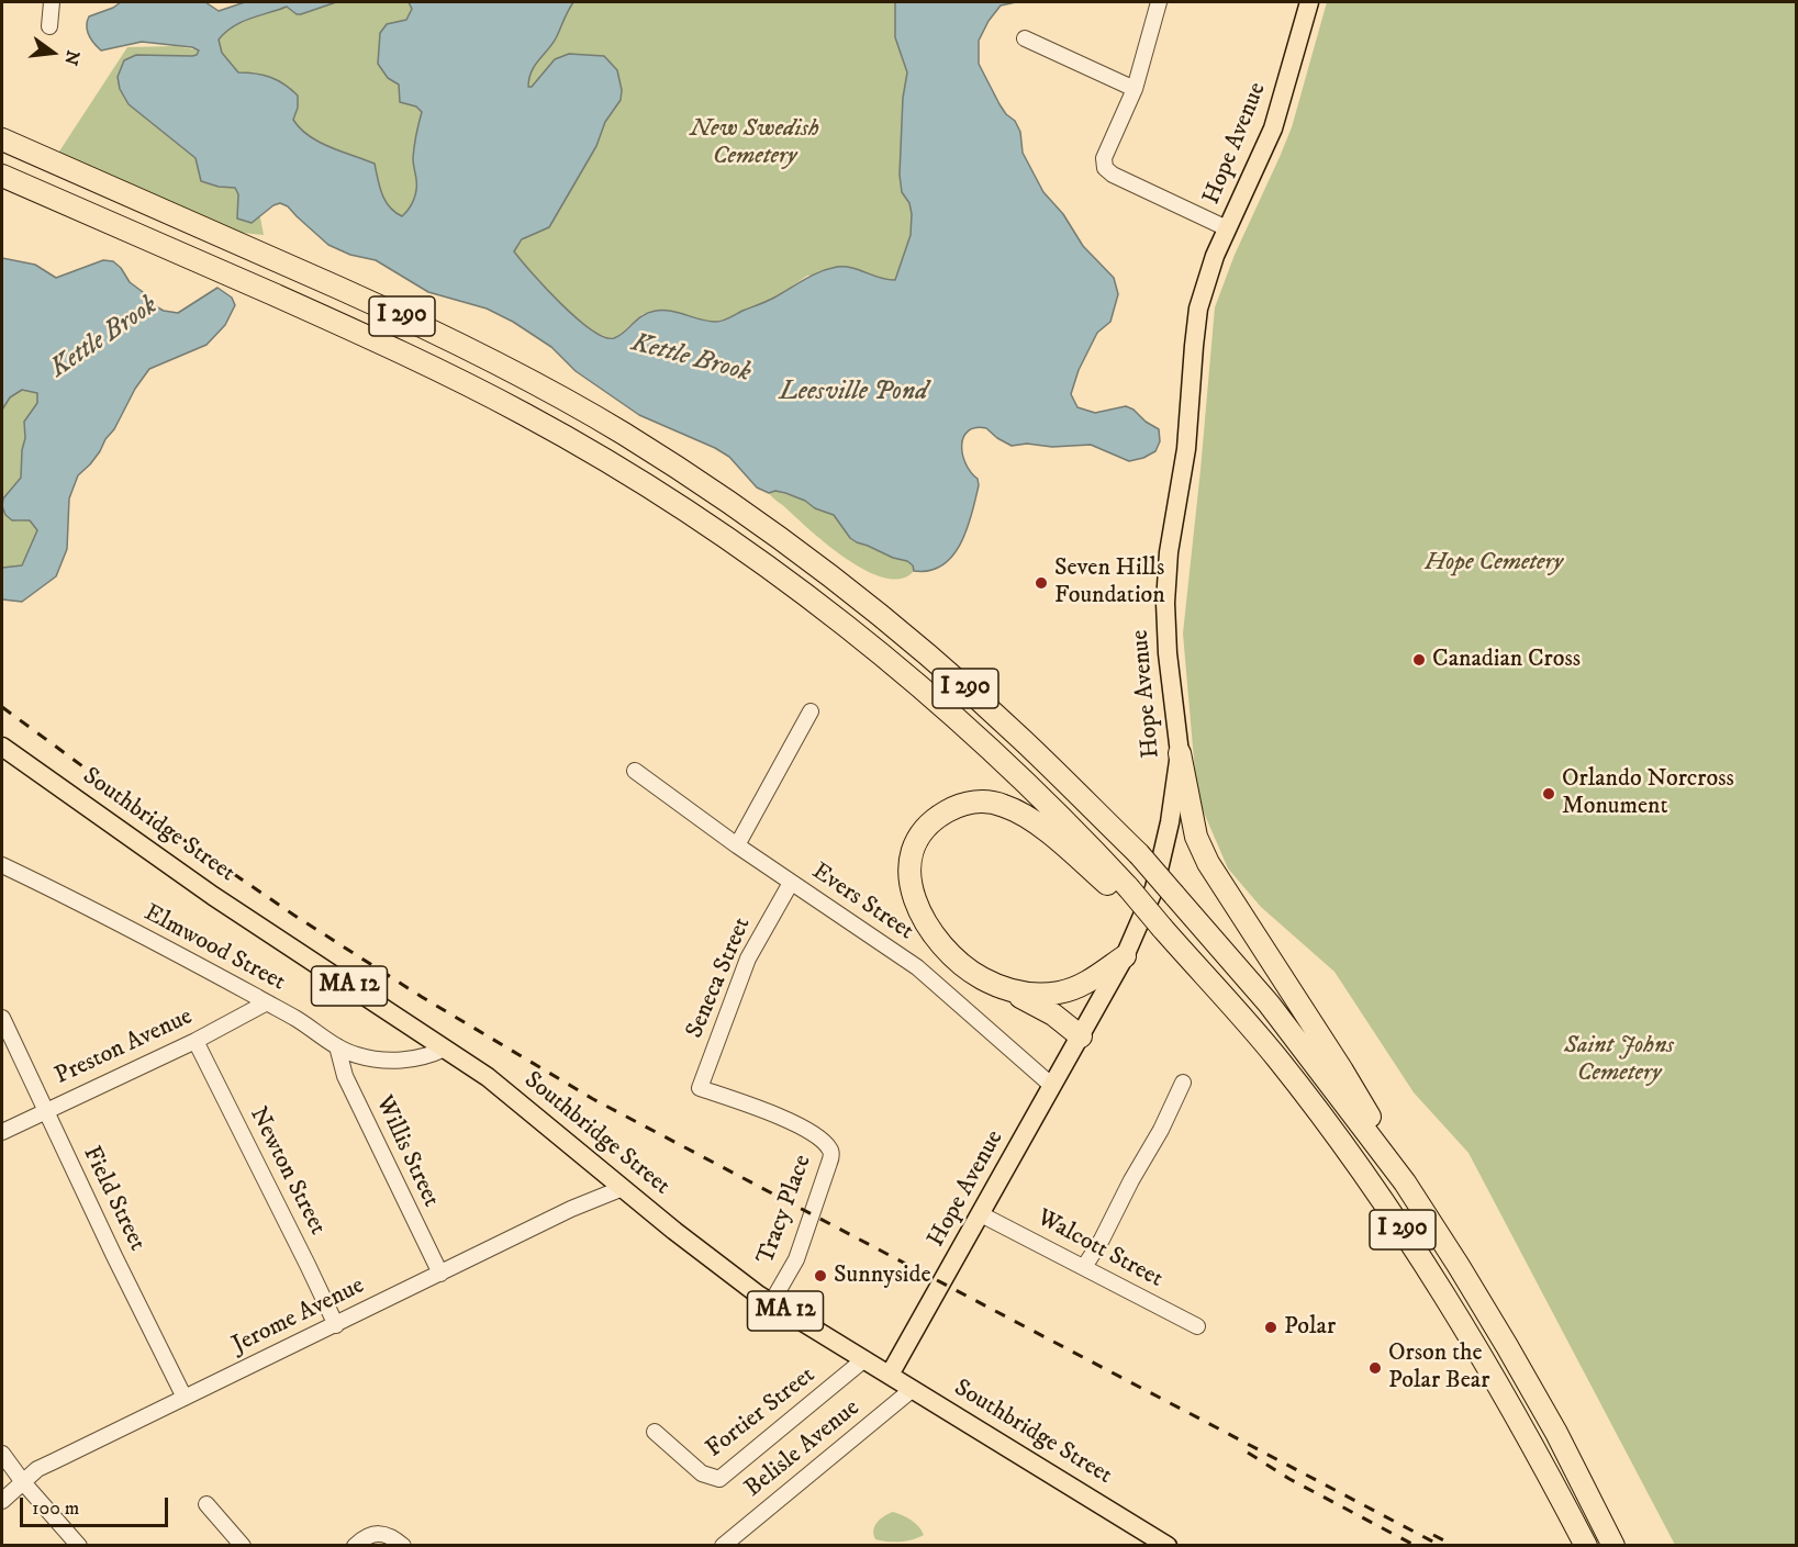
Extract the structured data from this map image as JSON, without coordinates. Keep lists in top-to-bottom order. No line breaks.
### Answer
{"streets":{"highway":["I 290"],"main road":["Hope Avenue","Southbridge Street","MA 12"],"street":["Evers Street","Elmwood Street","Seneca Street","Preston Avenue","Willis Street","Newton Street","Field Street","Tracy Place","Walcott Street","Jerome Avenue","Fortier Street","Belisle Avenue"]},"crossings":[["Hope Avenue","Southbridge Street"],["Hope Avenue","Evers Street"],["Hope Avenue","Walcott Street"],["Southbridge Street","Elmwood Street"],["Southbridge Street","Tracy Place"],["Southbridge Street","Jerome Avenue"],["Southbridge Street","Fortier Street"],["Southbridge Street","Belisle Avenue"],["Evers Street","Seneca Street"],["Elmwood Street","Preston Avenue"],["Elmwood Street","Willis Street"],["Seneca Street","Tracy Place"],["Preston Avenue","Newton Street"],["Preston Avenue","Field Street"],["Willis Street","Jerome Avenue"],["Newton Street","Jerome Avenue"],["Field Street","Jerome Avenue"]],"water":["Kettle Brook","Leesville Pond"],"parks":["New Swedish Cemetery","Hope Cemetery","Saint Johns Cemetery"],"places":["Seven Hills Foundation","Canadian Cross","Orlando Norcross Monument","Sunnyside","Polar","Orson the Polar Bear"],"scale_bar":"100 m","north":"right"}
